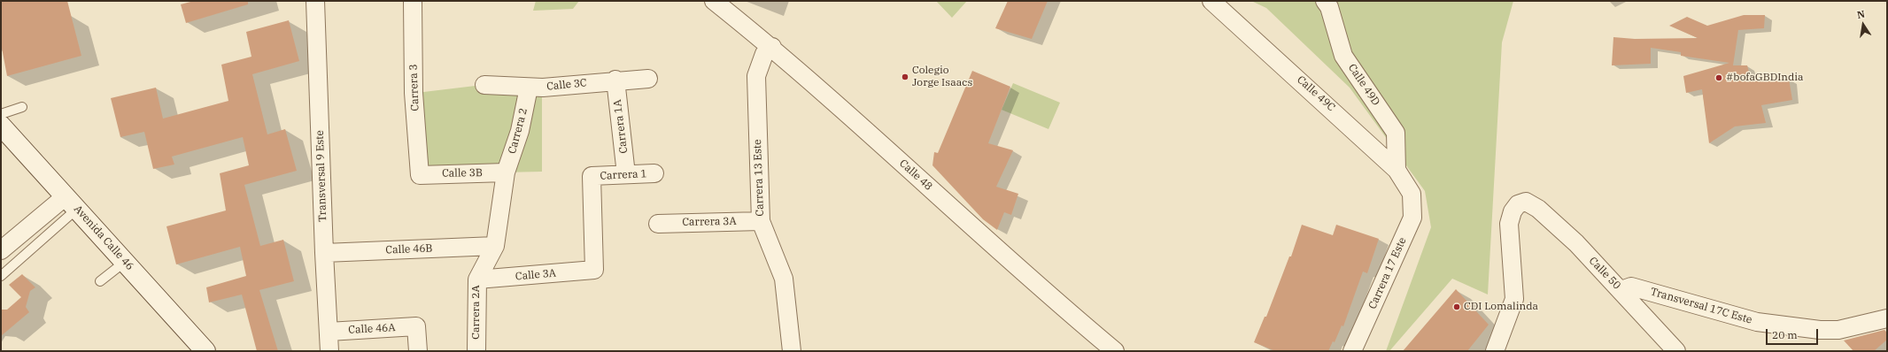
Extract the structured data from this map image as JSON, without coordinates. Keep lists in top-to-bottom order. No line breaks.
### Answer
{"streets":{"main road":["Avenida Calle 46"],"street":["Calle 3C","Calle 49D","Carrera 3","Calle 49C","Carrera 1A","Carrera 2","Calle 3B","Carrera 1","Calle 48","Transversal 9 Este","Carrera 13 Este","Carrera 3A","Calle 46B","Carrera 17 Este","Calle 50","Calle 3A","Transversal 17C Este","Carrera 2A","Calle 46A"]},"crossings":[["Calle 3C","Carrera 1A"],["Calle 3C","Carrera 2"],["Calle 49D","Calle 49C"],["Carrera 3","Calle 3B"],["Calle 49C","Carrera 17 Este"],["Carrera 1A","Carrera 1"],["Carrera 2","Calle 3B"],["Carrera 2","Carrera 2A"],["Calle 3B","Carrera 2A"],["Carrera 1","Calle 3A"],["Calle 48","Carrera 13 Este"],["Transversal 9 Este","Calle 46B"],["Transversal 9 Este","Calle 46A"],["Carrera 13 Este","Carrera 3A"],["Calle 46B","Carrera 2A"],["Calle 50","Transversal 17C Este"],["Calle 3A","Carrera 2A"]],"places":["Colegio Jorge Isaacs","#bofaGBDIndia","CDI Lomalinda"],"scale_bar":"20 m","north":"top"}
